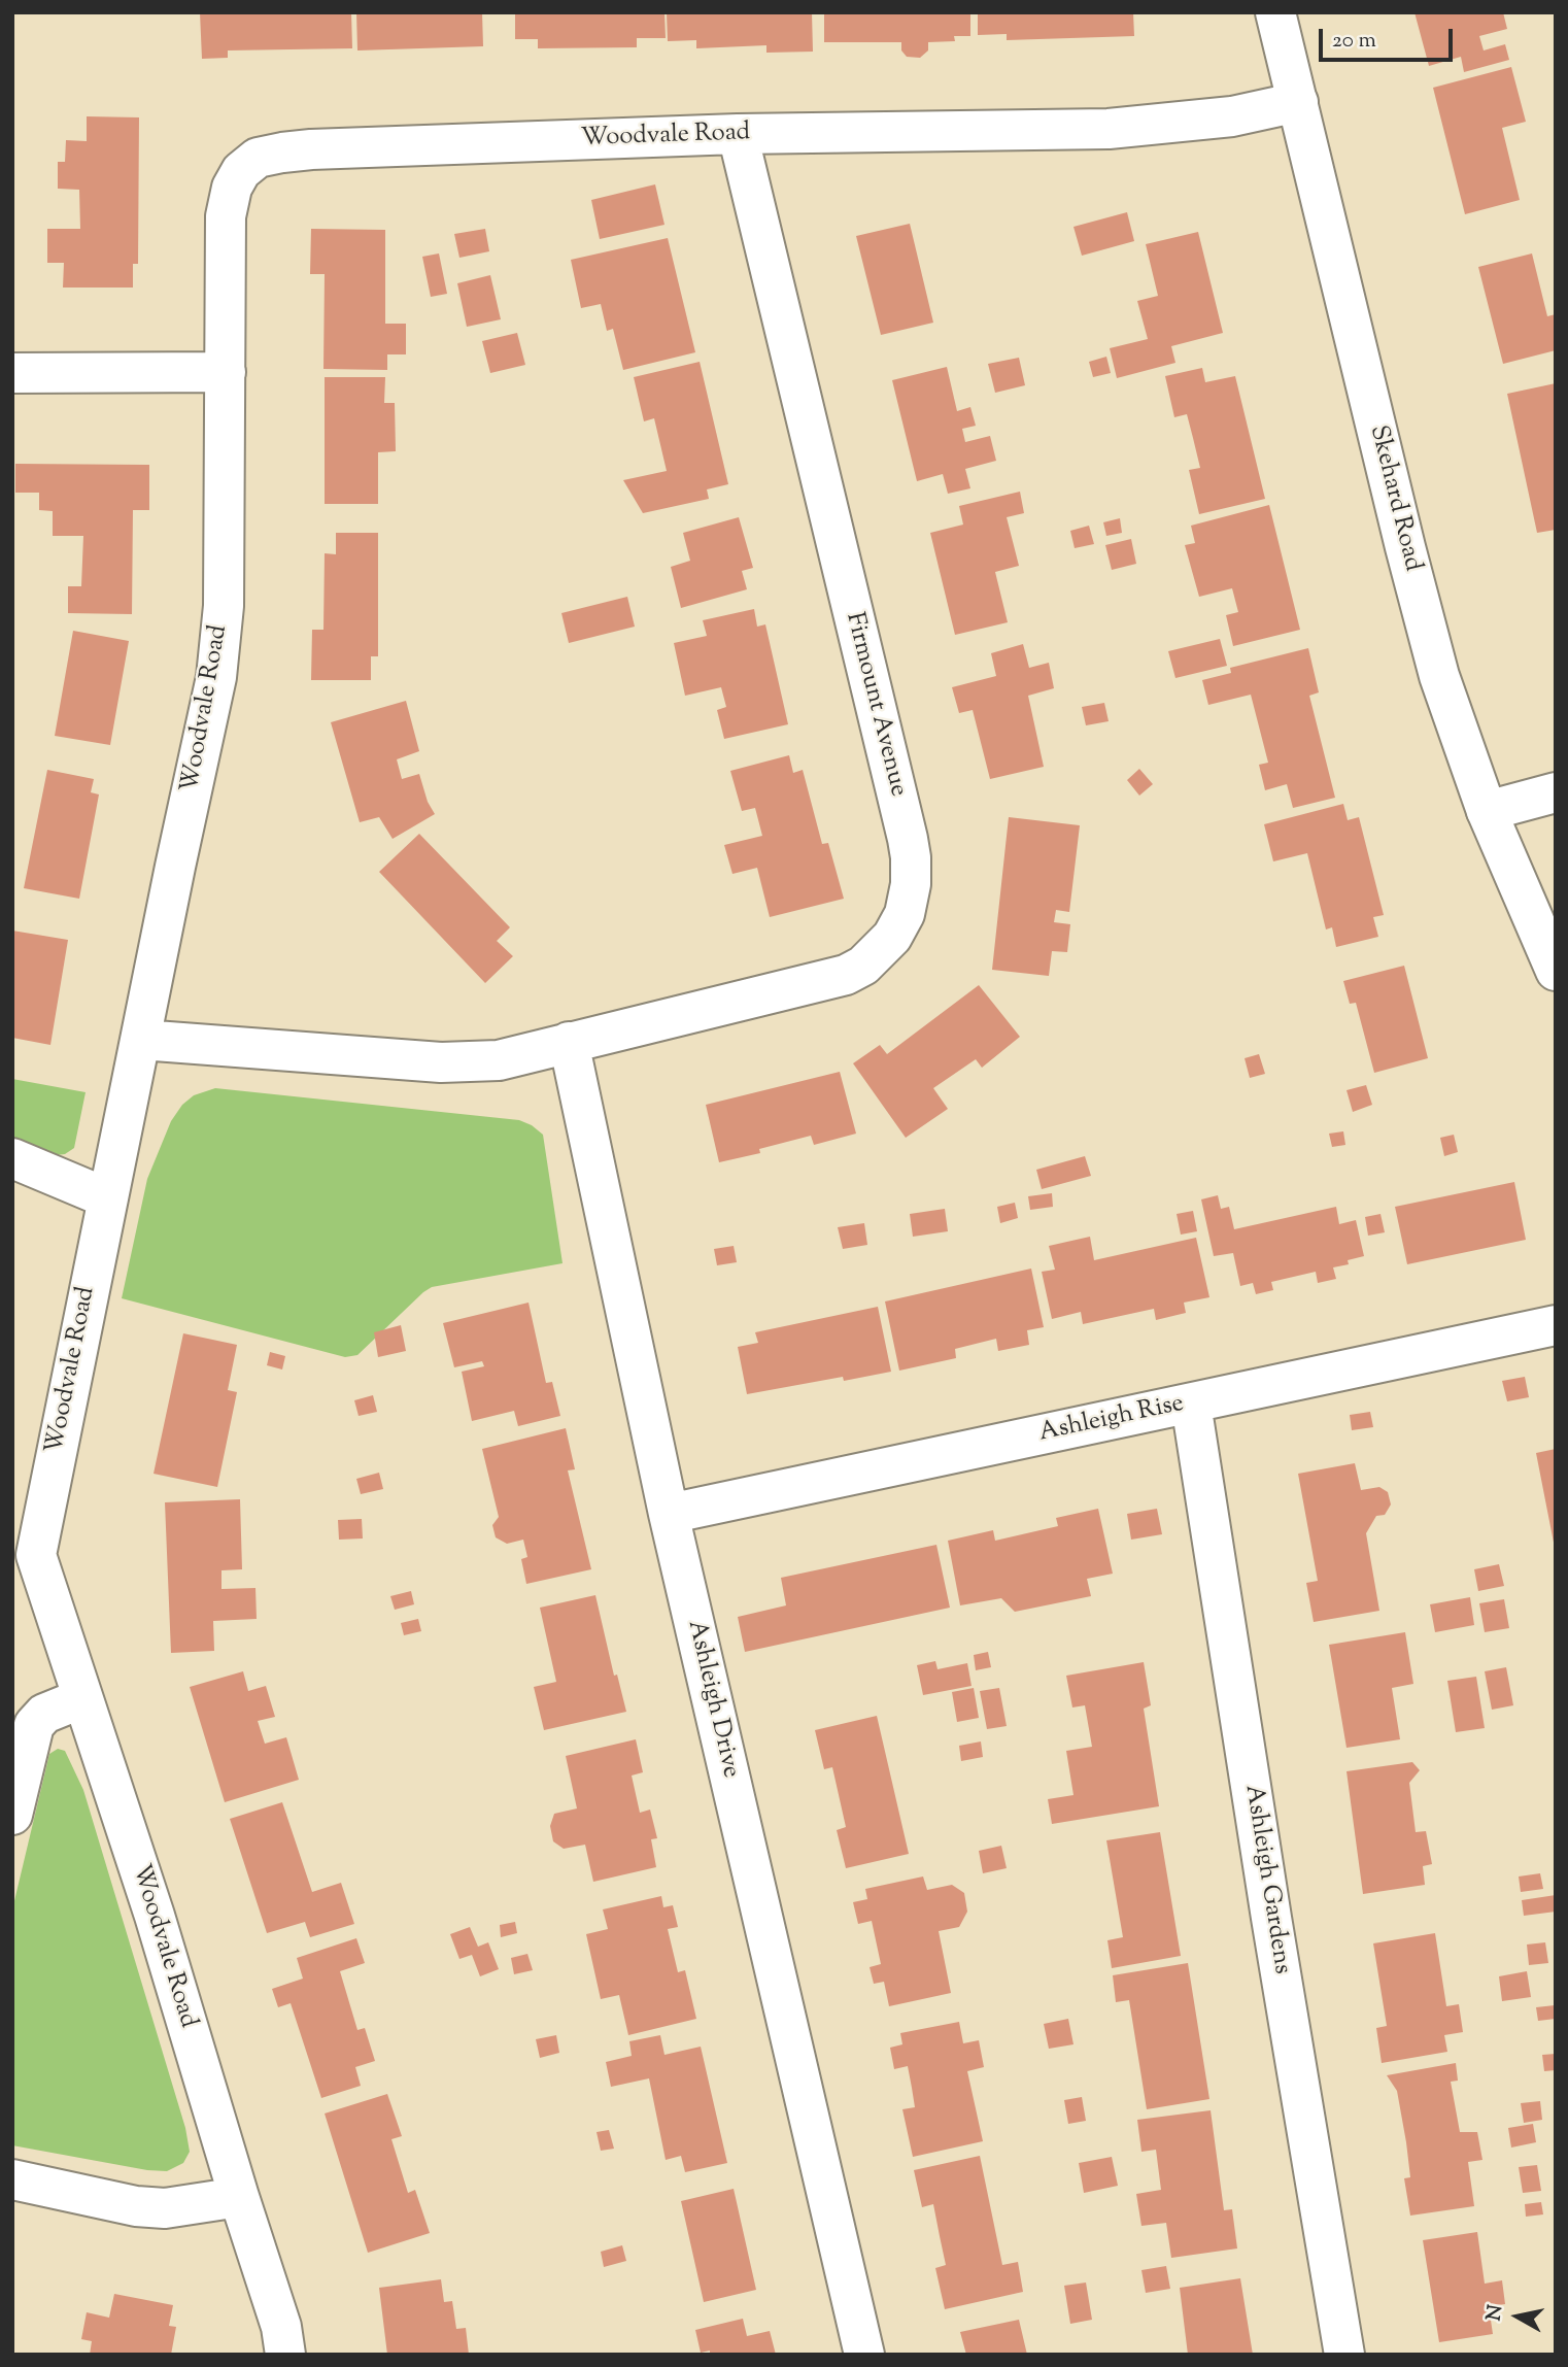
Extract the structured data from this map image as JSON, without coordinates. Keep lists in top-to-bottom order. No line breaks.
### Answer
{"streets":{"street":["Woodvale Road","Skehard Road","Firmount Avenue","Ashleigh Rise","Ashleigh Drive","Ashleigh Gardens"]},"crossings":[["Woodvale Road","Skehard Road"],["Woodvale Road","Firmount Avenue"],["Firmount Avenue","Ashleigh Drive"],["Ashleigh Rise","Ashleigh Drive"],["Ashleigh Rise","Ashleigh Gardens"]],"scale_bar":"20 m","north":"left"}
